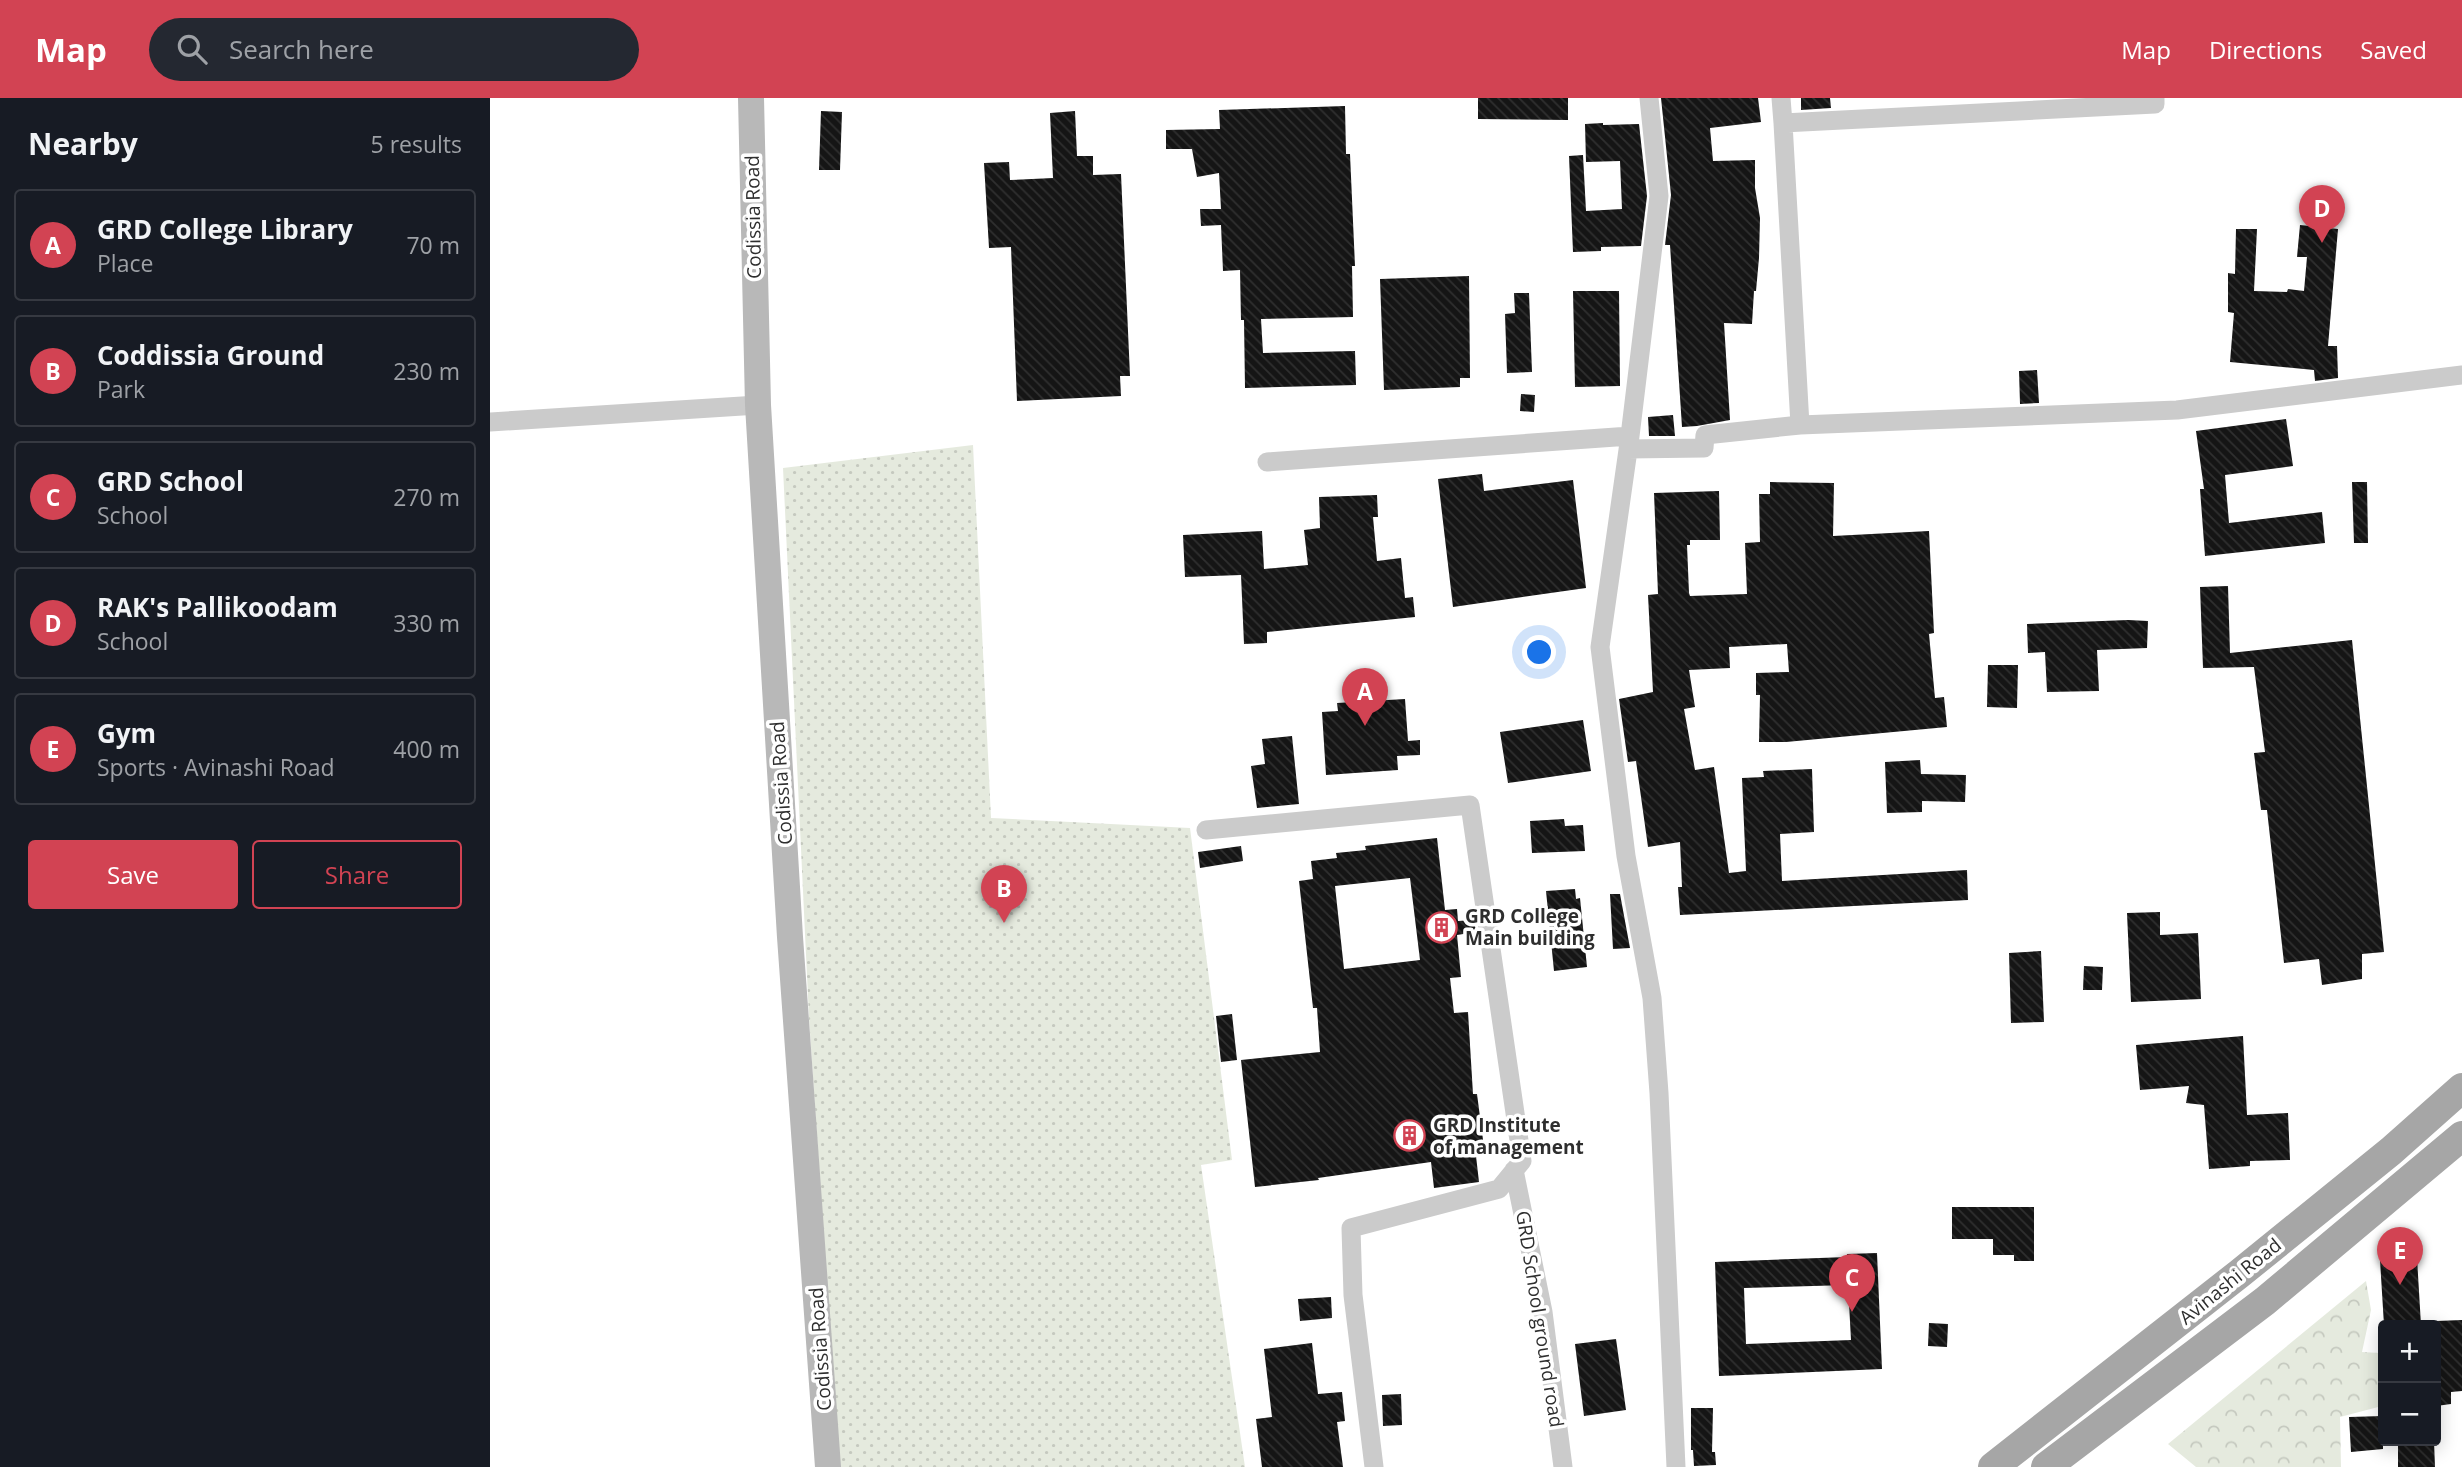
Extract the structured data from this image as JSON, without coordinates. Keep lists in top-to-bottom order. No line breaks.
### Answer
{"streets":{"main road":["Avinashi Road"],"street":["Codissia Road","GRD School ground road"]},"places":{"building":["GRD College Main building","GRD Institute of management"]},"page":{"header":"Map","search":"Search here","nav":["Map","Directions","Saved"],"heading":["Nearby","5 results"],"pins":["D","A","B","E","C"],"list":[{"mark":"A","name":"GRD College Library","note":"Place","value":"70 m"},{"mark":"B","name":"Coddissia Ground","note":"Park","value":"230 m"},{"mark":"C","name":"GRD School","note":"School","value":"270 m"},{"mark":"D","name":"RAK's Pallikoodam","note":"School","value":"330 m"},{"mark":"E","name":"Gym","note":"Sports · Avinashi Road","value":"400 m"}],"buttons":["Save","Share"],"map_buttons":["+","−"]}}
